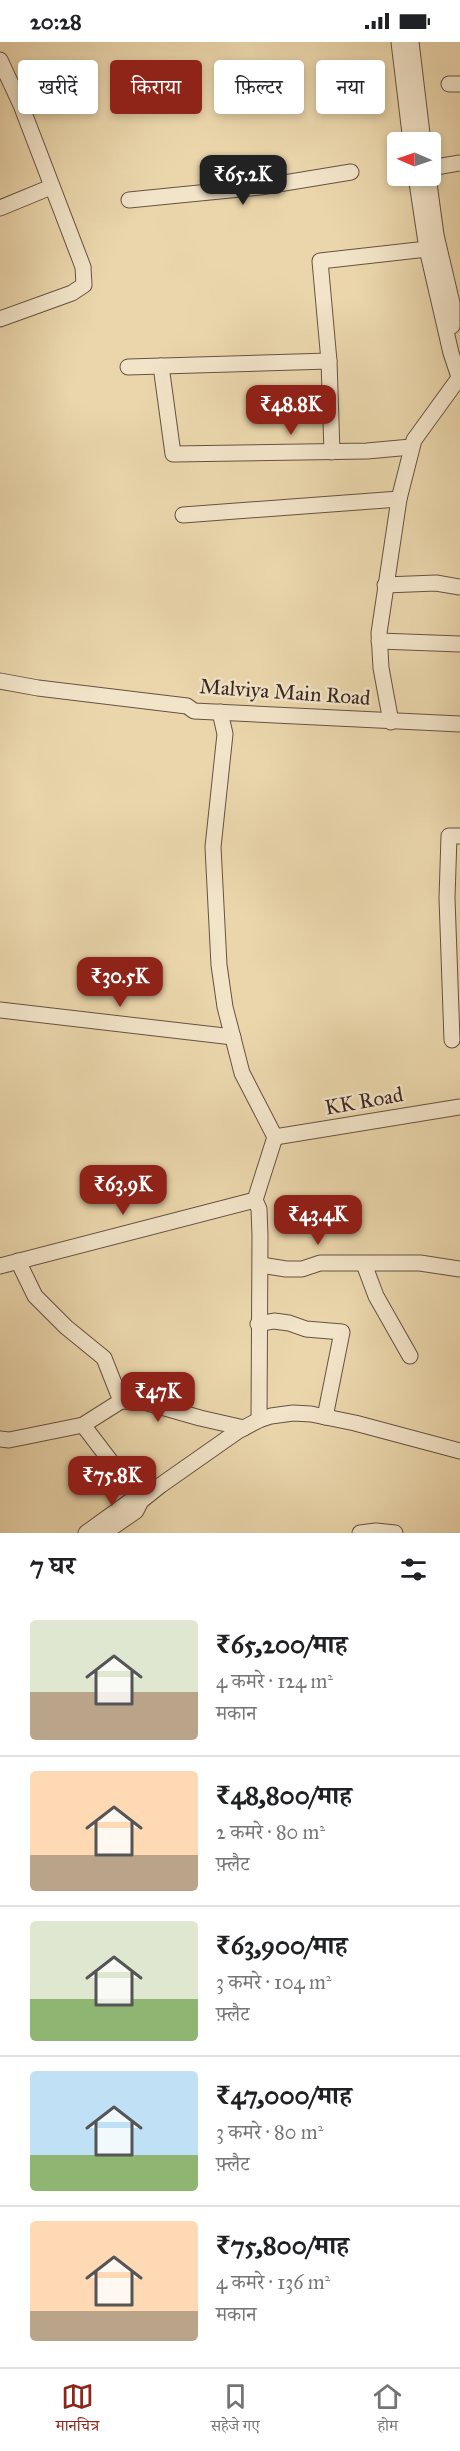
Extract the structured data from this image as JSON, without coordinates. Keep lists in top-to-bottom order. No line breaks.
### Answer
{"streets":{"street":["Malviya Main Road","KK Road"]},"north":"left","page":{"status":"20:28","chip":["खरीदें","किराया","फ़िल्टर","नया"],"price":["₹65.2K","₹48.8K","₹30.5K","₹63.9K","₹43.4K","₹47K","₹75.8K"],"heading":"7 घर","list":[{"name":"₹65,200/माह","note":"4 कमरे · 124 m² · मकान"},{"name":"₹48,800/माह","note":"2 कमरे · 80 m² · फ़्लैट"},{"name":"₹63,900/माह","note":"3 कमरे · 104 m² · फ़्लैट"},{"name":"₹47,000/माह","note":"3 कमरे · 80 m² · फ़्लैट"},{"name":"₹75,800/माह","note":"4 कमरे · 136 m² · मकान"}],"tabs":["मानचित्र","सहेजे गए","होम"]}}
